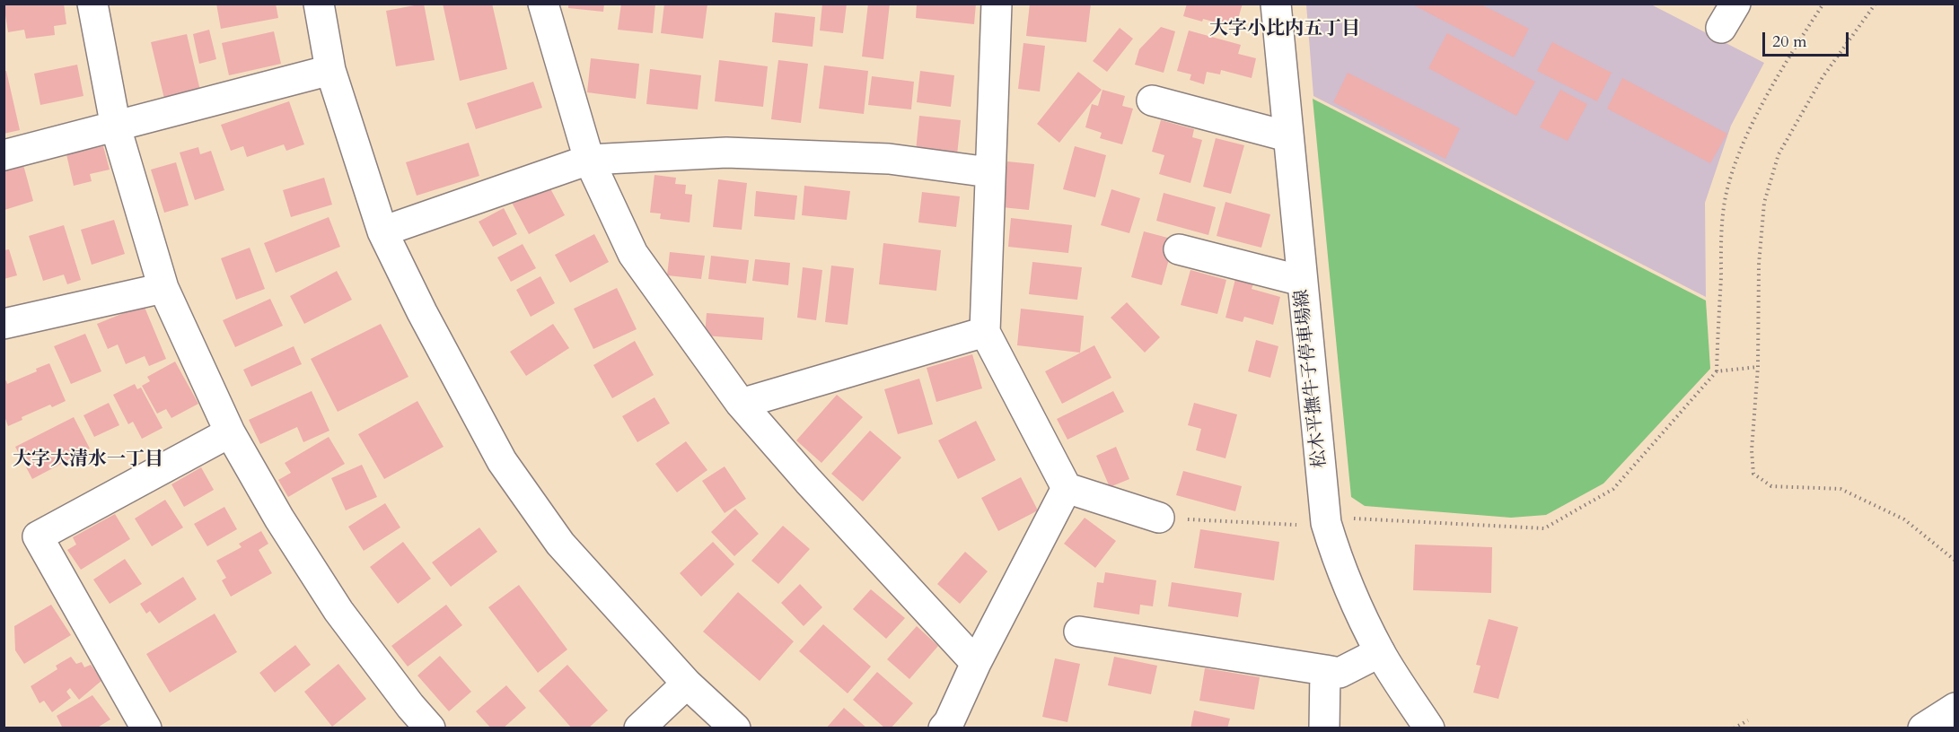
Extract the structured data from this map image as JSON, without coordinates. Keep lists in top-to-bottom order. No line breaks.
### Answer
{"streets":{"street":["松木平撫牛子停車場線"]},"districts":["大字小比内五丁目","大字大清水一丁目"],"scale_bar":"20 m"}
